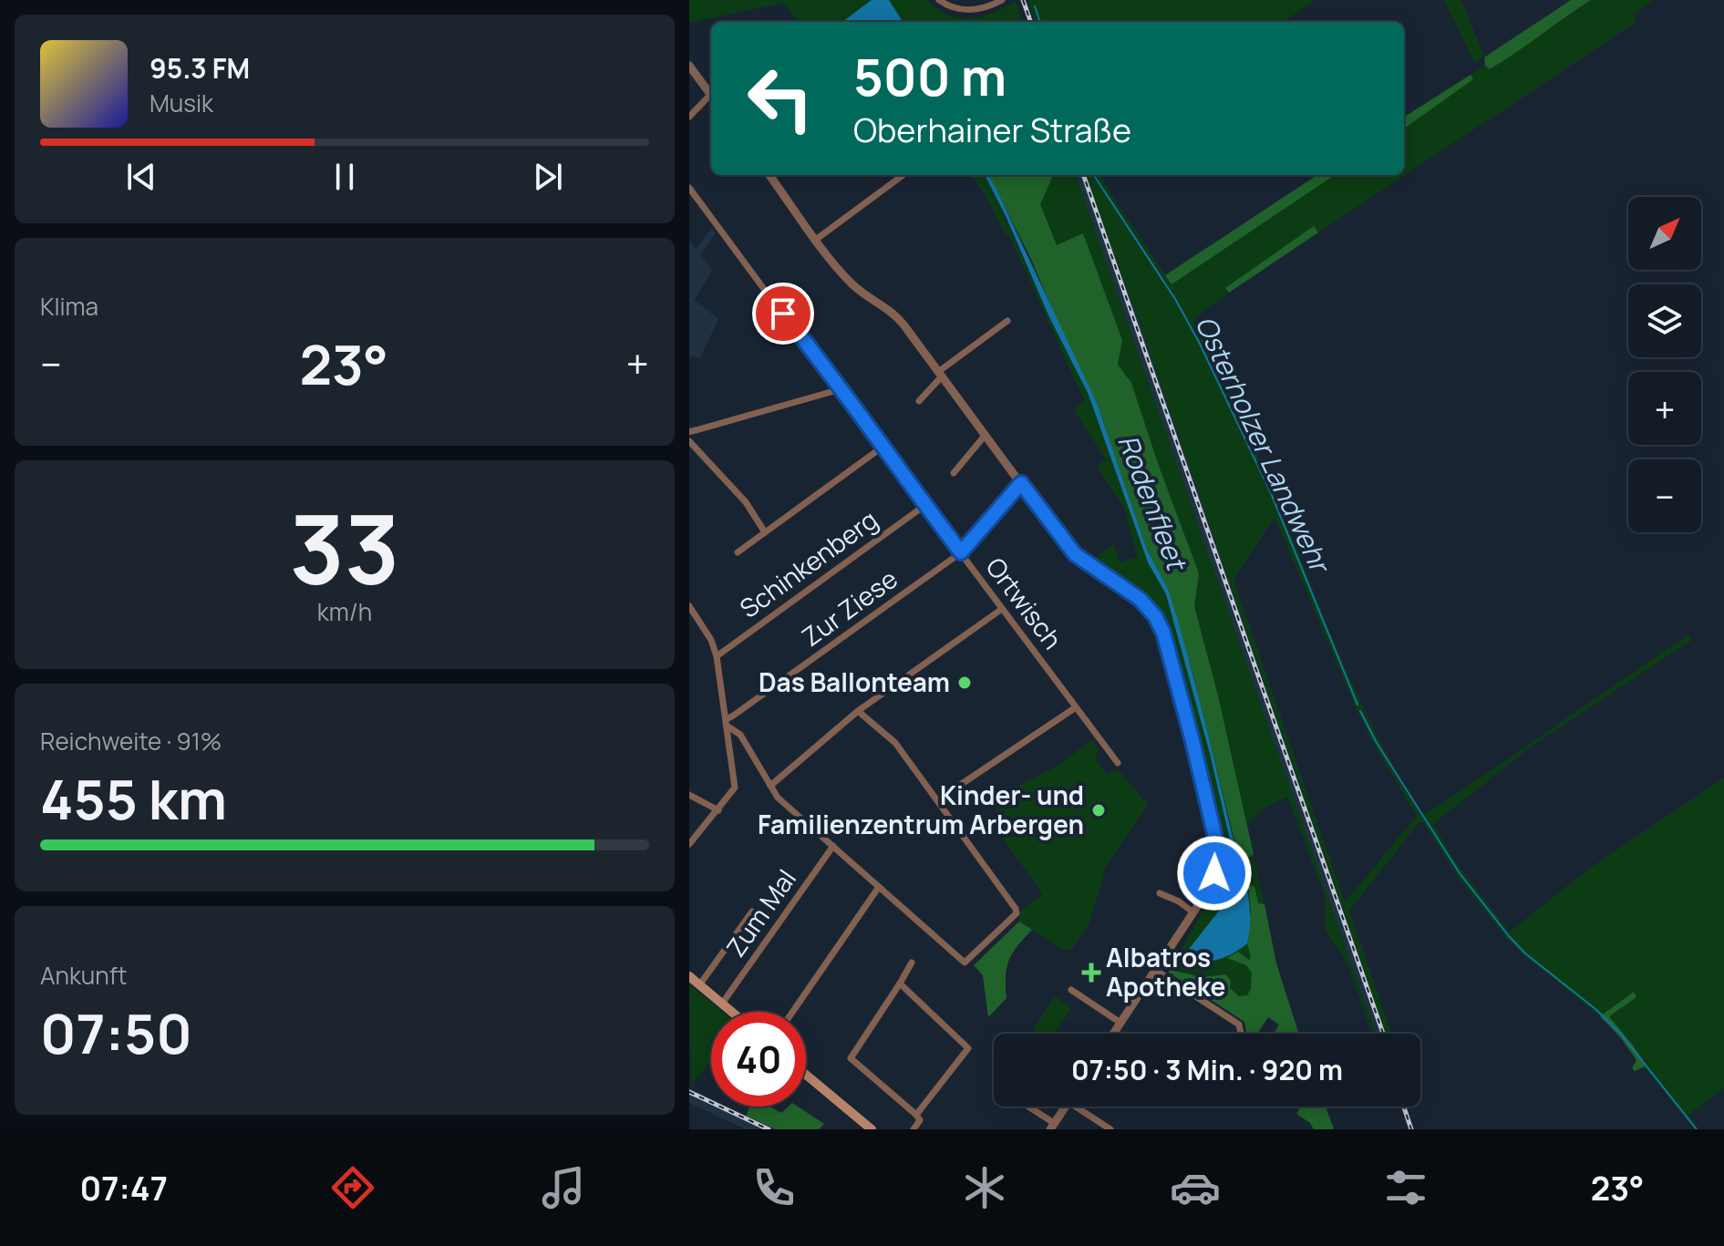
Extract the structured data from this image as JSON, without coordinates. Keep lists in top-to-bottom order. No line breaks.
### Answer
{"streets":{"street":["Schinkenberg","Ortwisch","Zur Ziese","Zum Mal"]},"crossings":[["Schinkenberg","Ortwisch"],["Ortwisch","Zur Ziese"]],"water":["Osterholzer Landwehr","Rodenfleet"],"places":{"other":["Das Ballonteam","Kinder- und Familienzentrum Arbergen"],"health":["Albatros Apotheke"]},"north":"top right","page":{"turn":["500 m","Oberhainer Straße"],"song":["95.3 FM","Musik"],"map_buttons":["+","−"],"tile":["Klima",["33","km/h"],["Reichweite · 91%","455 km"],["Ankunft","07:50"]],"heat":["−","23°","+"],"limit":"40","trip":"07:50 · 3 Min. · 920 m","tabs":["07:47","23°"]}}
